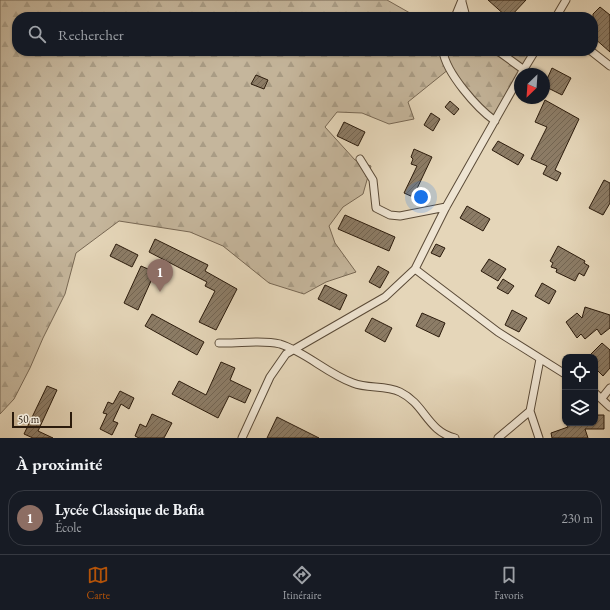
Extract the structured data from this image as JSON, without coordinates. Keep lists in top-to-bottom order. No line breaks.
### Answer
{"scale_bar":"50 m","north":"bottom left","page":{"search":"Rechercher","pins":"1","scale":"50 m","heading":"À proximité","list":[{"mark":"1","name":"Lycée Classique de Bafia","note":"École","value":"230 m"}],"nav":["Carte","Itinéraire","Favoris"]}}
